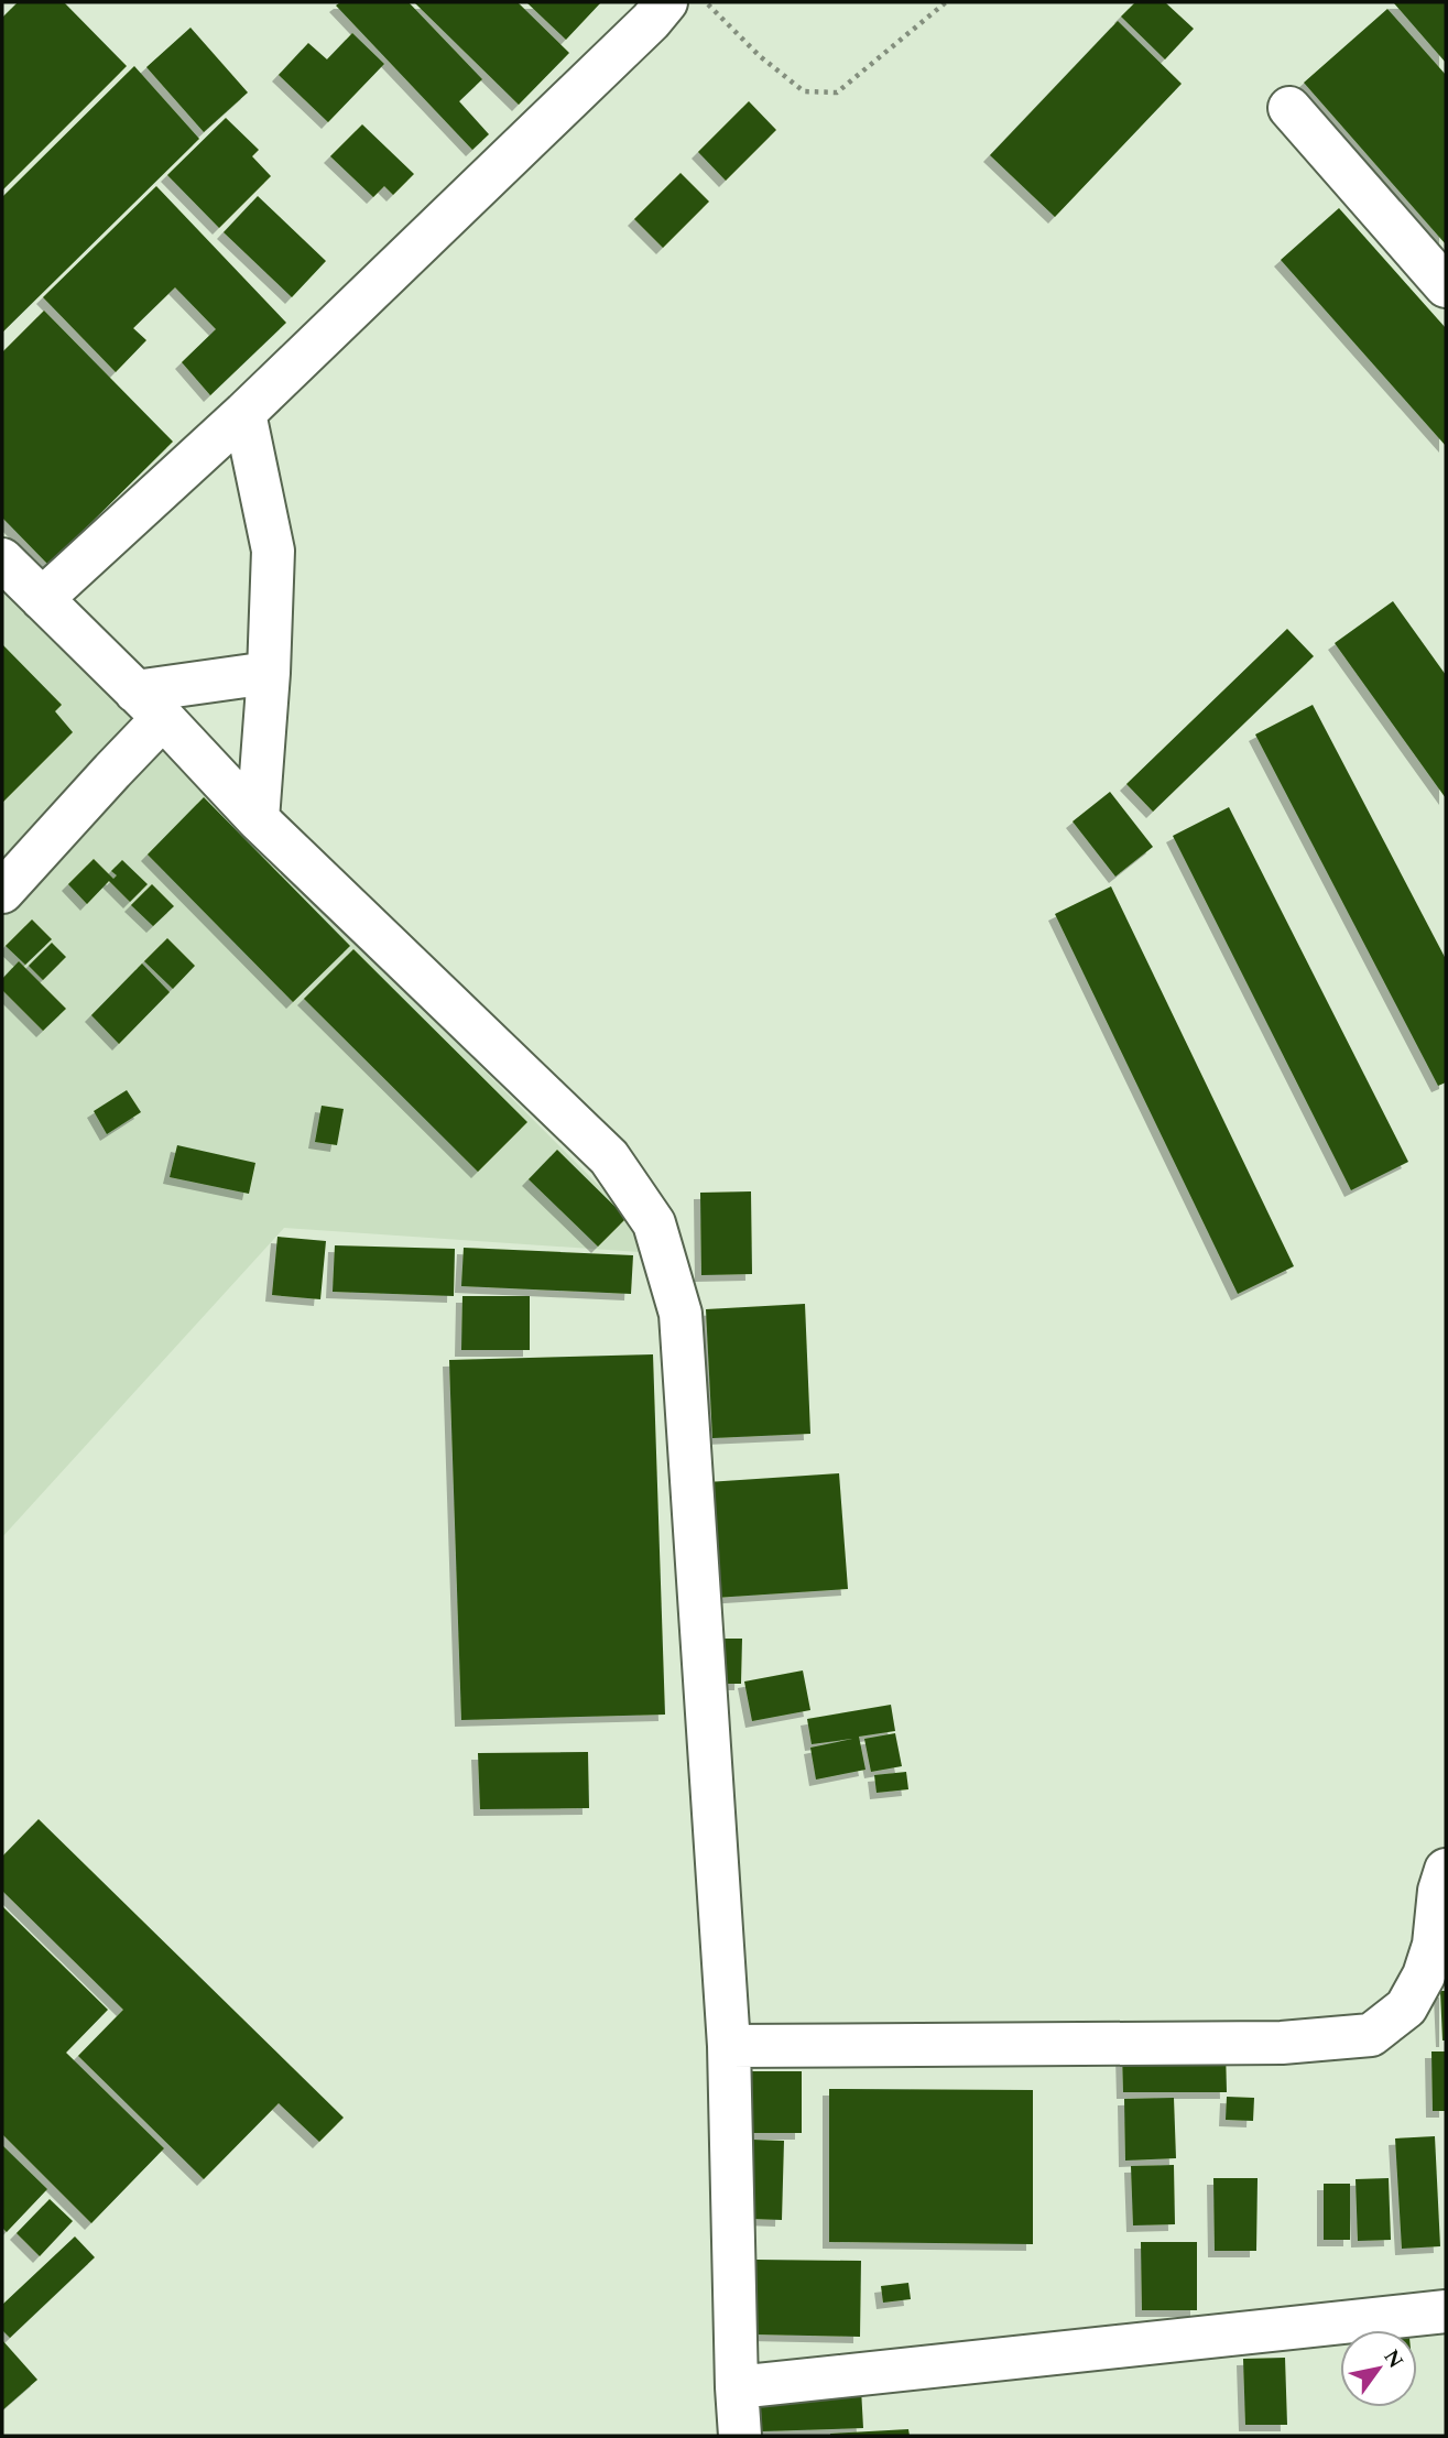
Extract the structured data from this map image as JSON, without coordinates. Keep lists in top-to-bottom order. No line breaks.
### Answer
{"north":"top right"}
